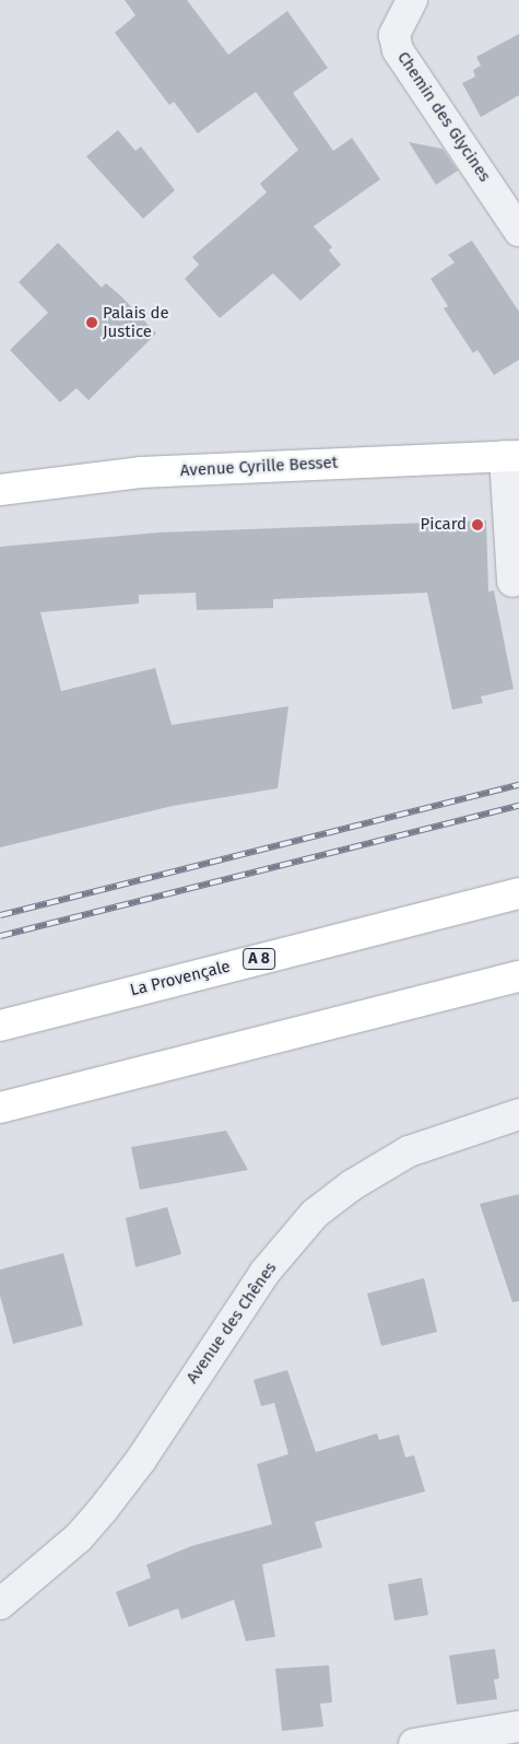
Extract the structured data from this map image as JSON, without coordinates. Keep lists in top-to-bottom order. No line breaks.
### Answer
{"streets":{"main road":["Avenue Cyrille Besset","A 8","La Provençale"],"street":["Chemin des Glycines","Avenue des Chênes"]},"places":["Palais de Justice","Picard"]}
